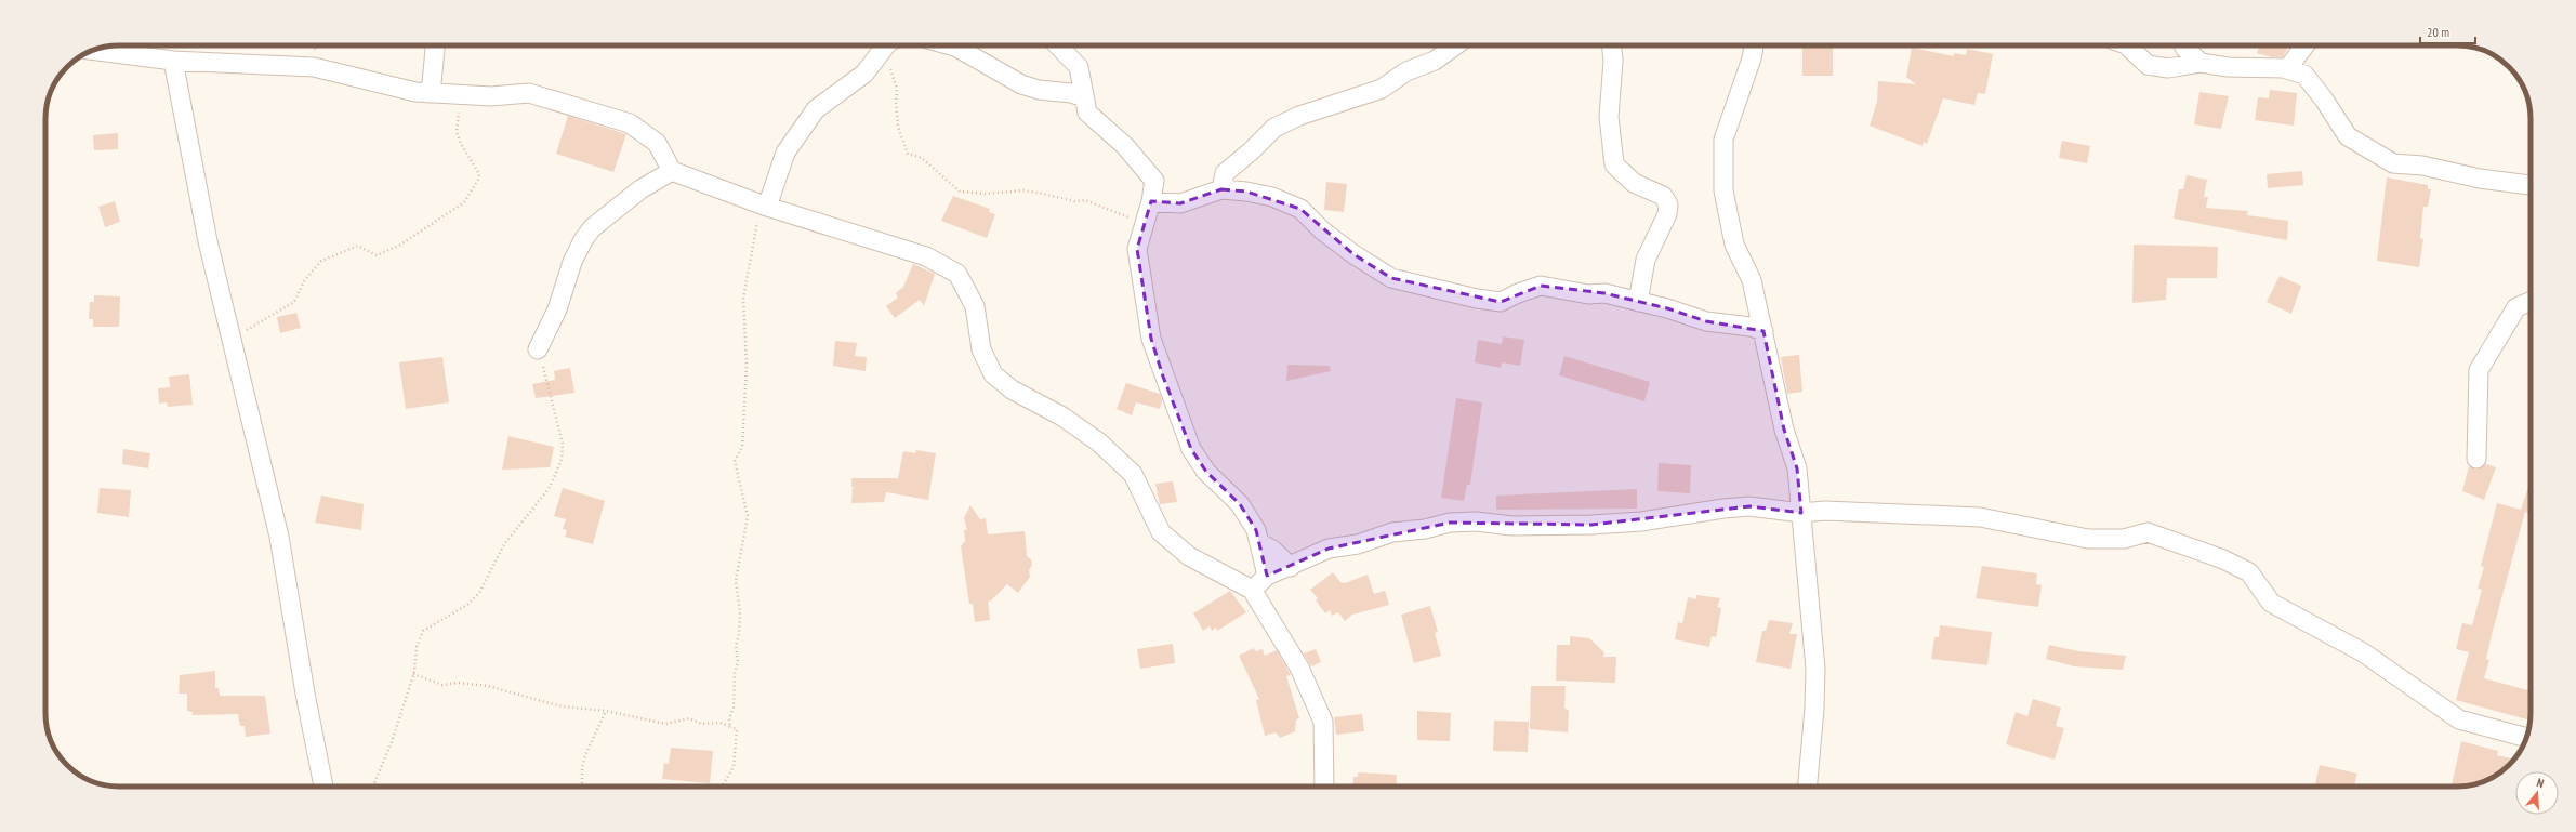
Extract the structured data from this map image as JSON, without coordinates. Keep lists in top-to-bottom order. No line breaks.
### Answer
{"scale_bar":"20 m","north":"top"}
